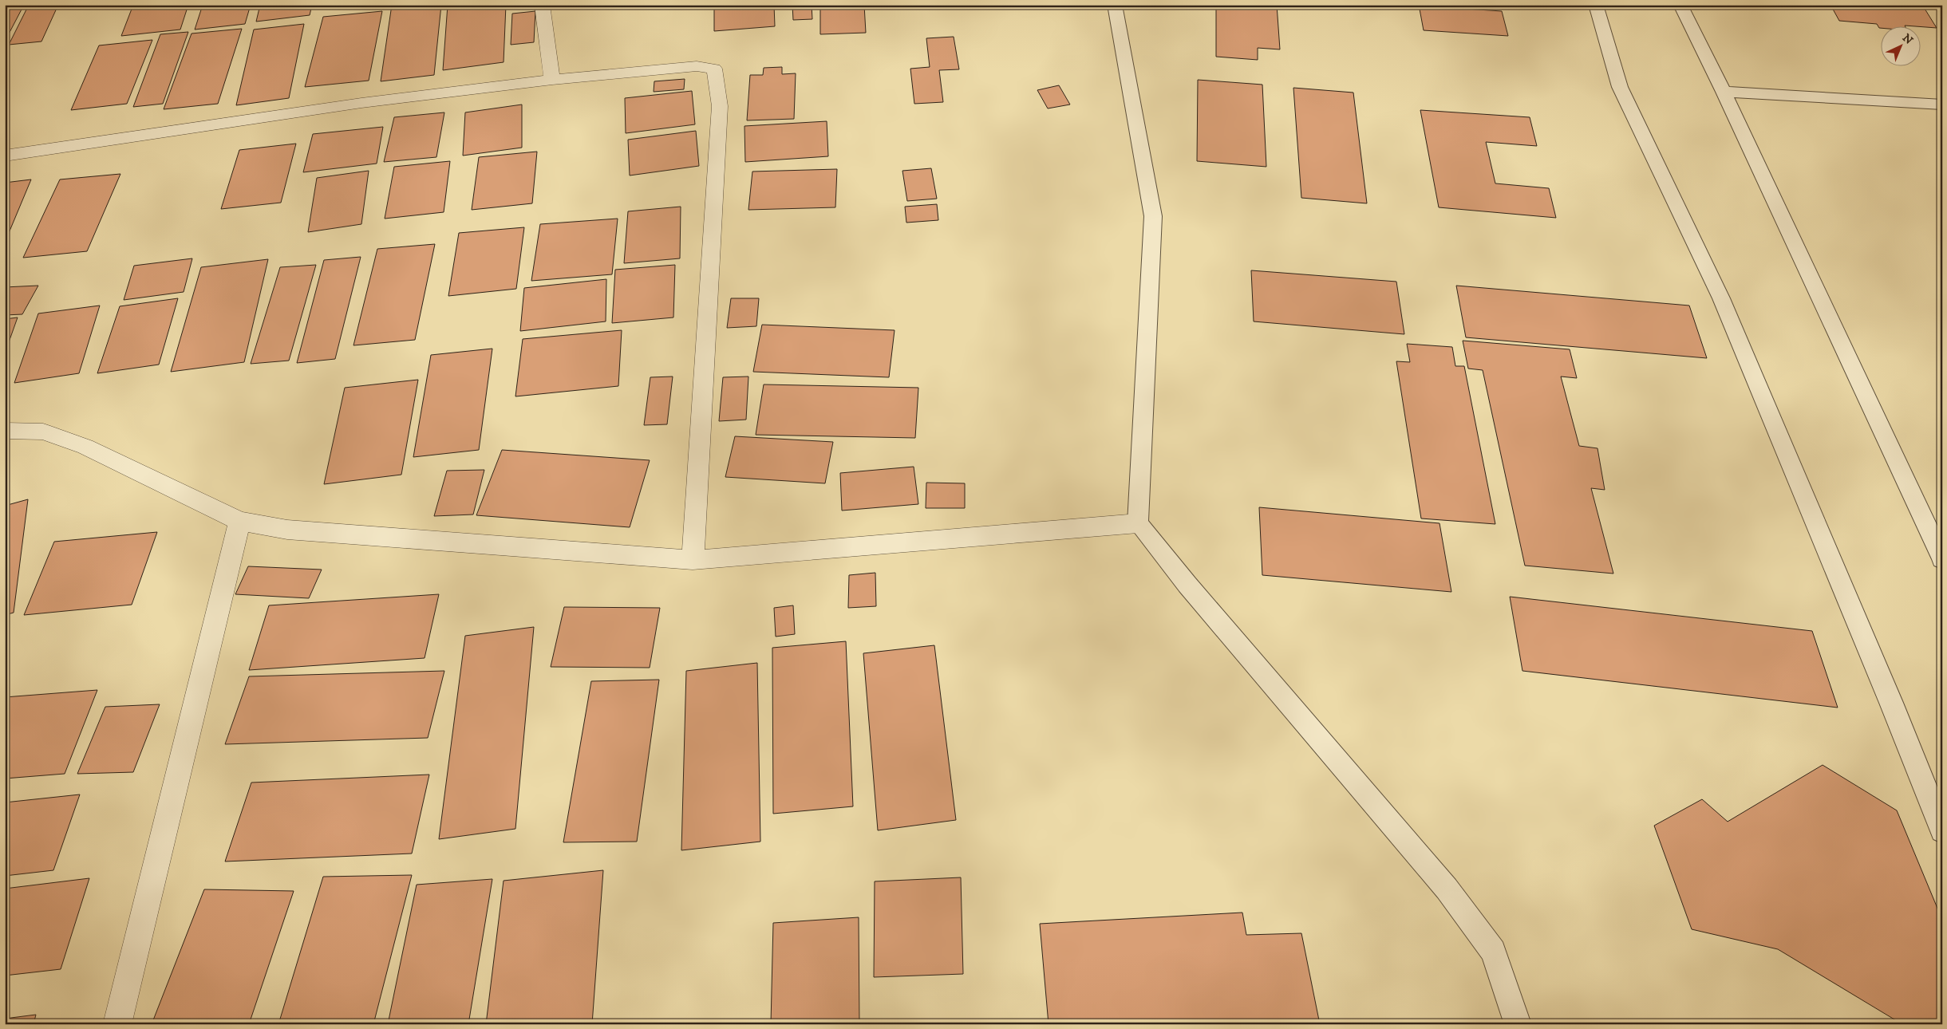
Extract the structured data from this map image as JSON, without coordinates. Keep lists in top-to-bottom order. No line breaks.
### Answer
{"north":"top right"}
